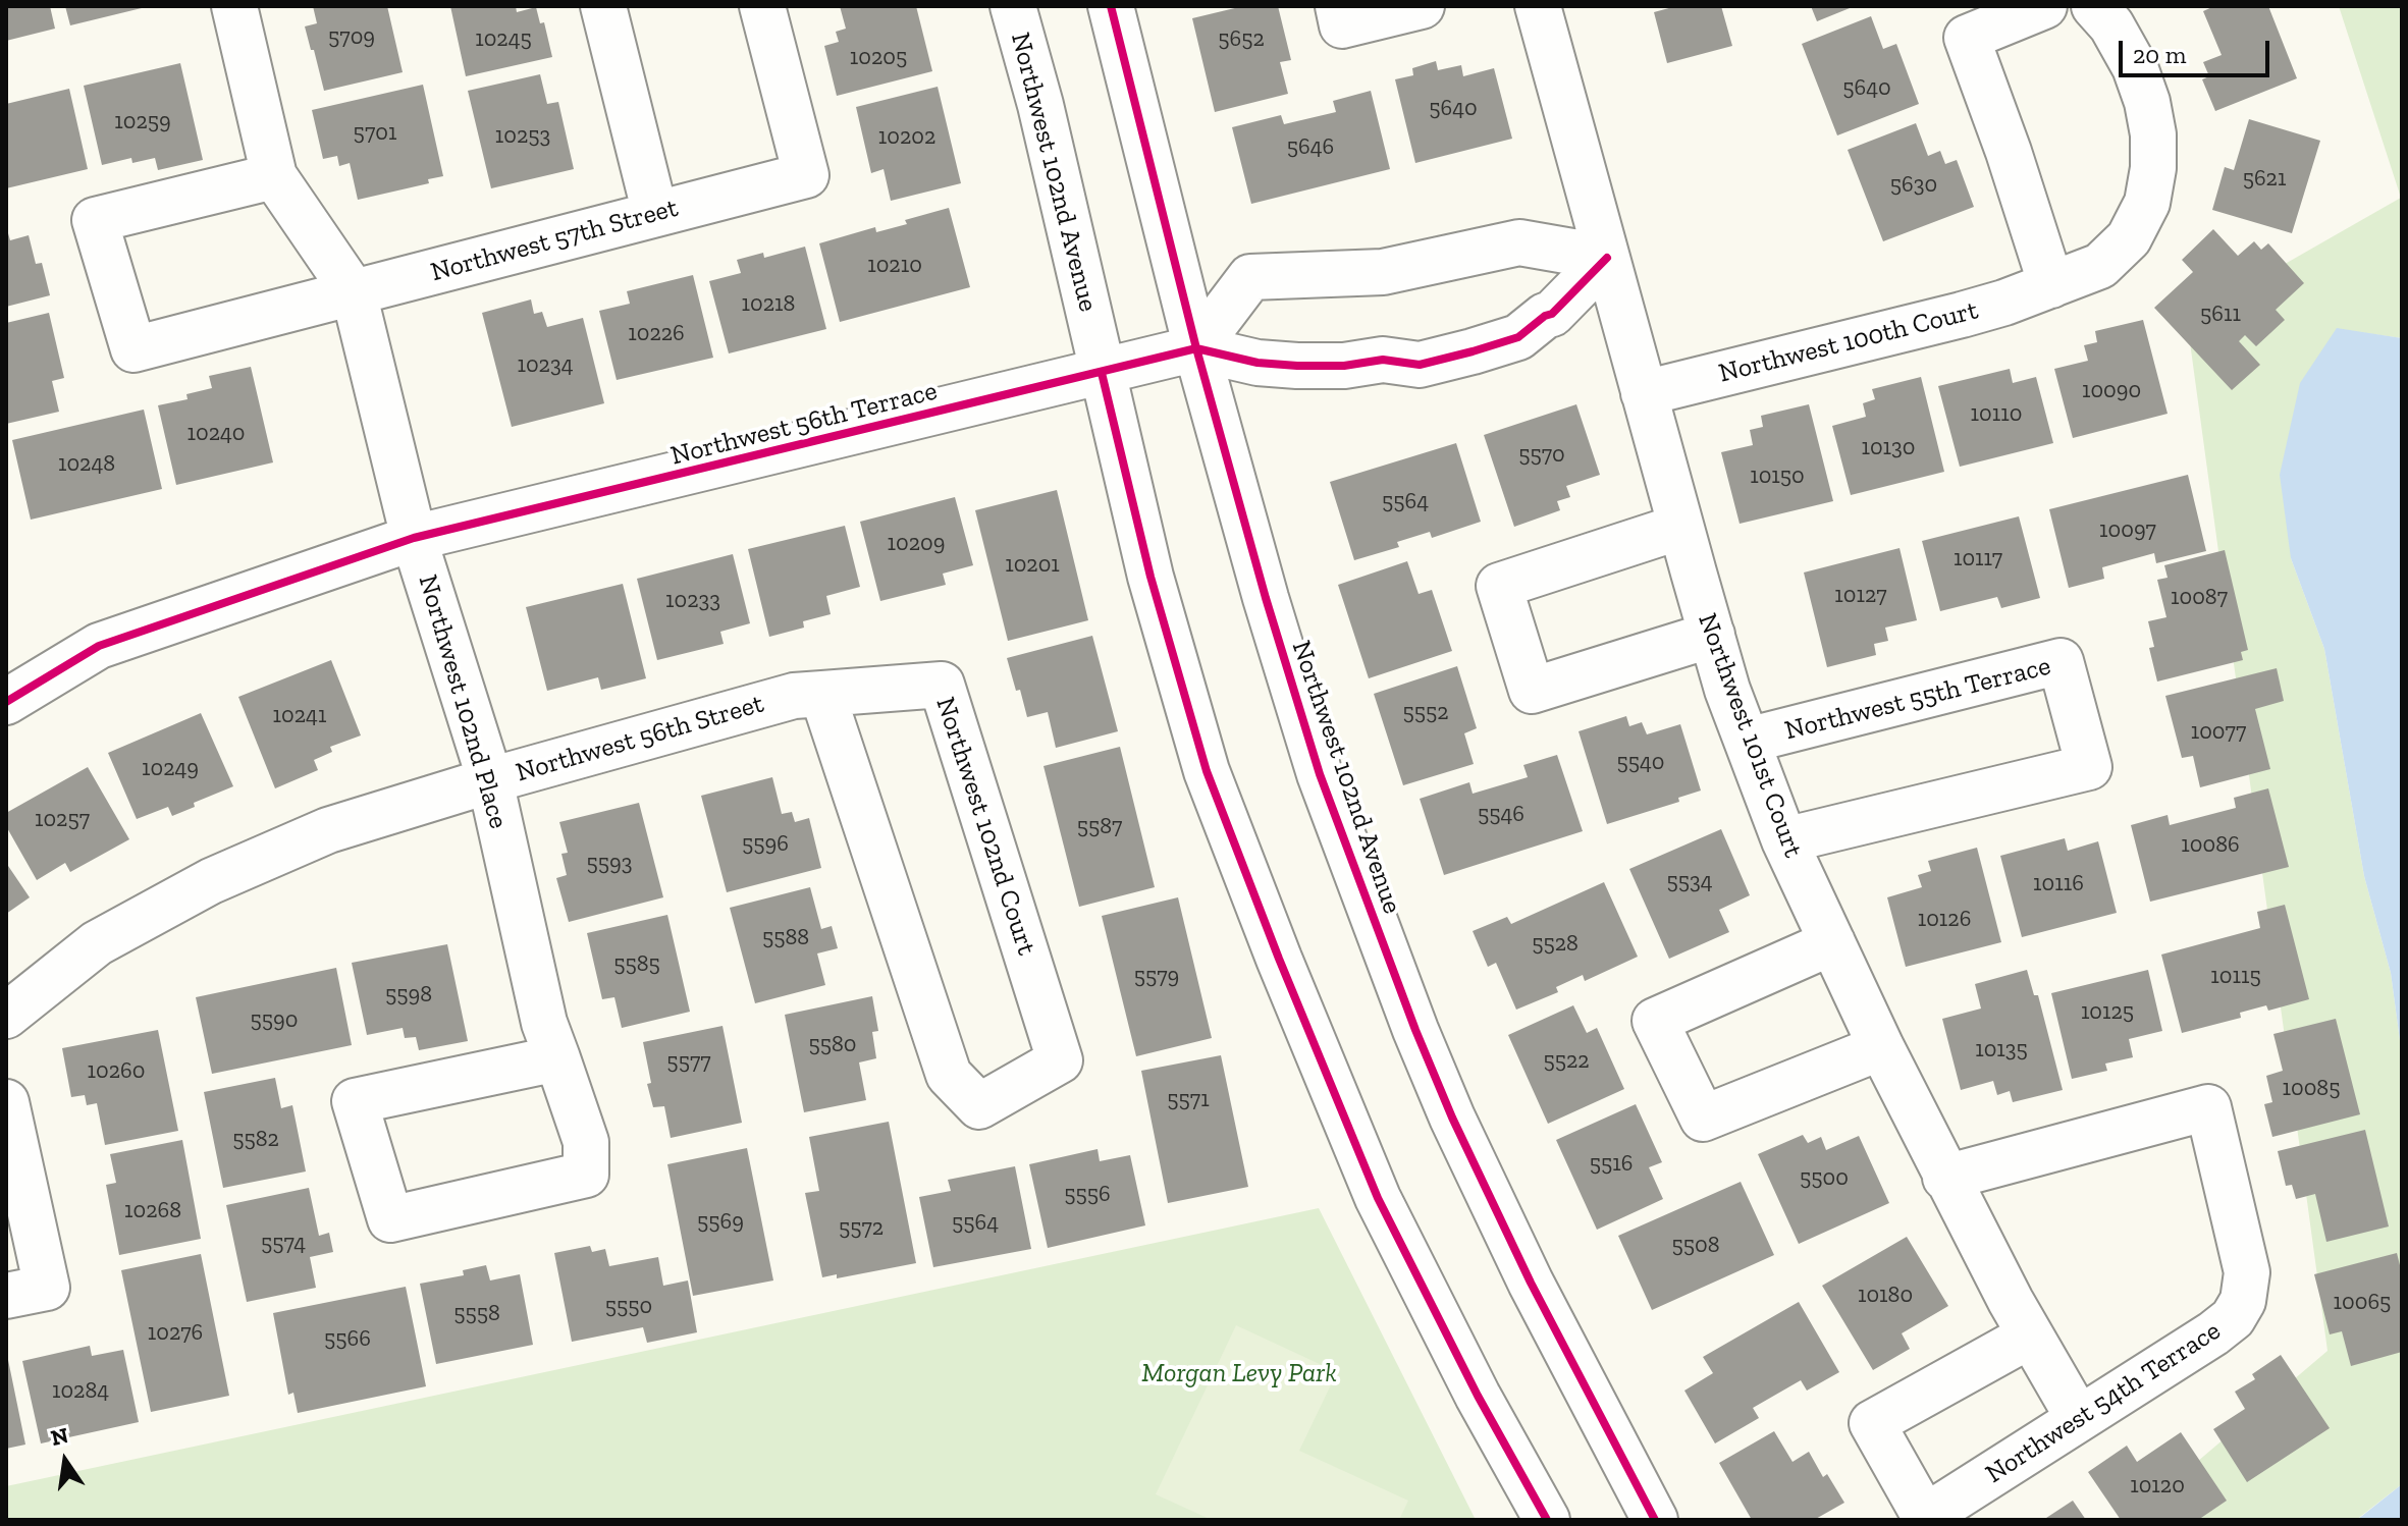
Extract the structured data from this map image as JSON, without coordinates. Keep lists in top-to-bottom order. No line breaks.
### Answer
{"streets":{"street":["Northwest 102nd Avenue","Northwest 57th Street","Northwest 100th Court","Northwest 56th Terrace","Northwest 55th Terrace","Northwest 102nd Place","Northwest 101st Court","Northwest 56th Street","Northwest 102nd Court","Northwest 54th Terrace"]},"crossings":[["Northwest 102nd Avenue","Northwest 56th Terrace"],["Northwest 57th Street","Northwest 102nd Place"],["Northwest 100th Court","Northwest 101st Court"],["Northwest 56th Terrace","Northwest 102nd Place"],["Northwest 56th Terrace","Northwest 101st Court"],["Northwest 55th Terrace","Northwest 101st Court"],["Northwest 102nd Place","Northwest 56th Street"],["Northwest 101st Court","Northwest 54th Terrace"],["Northwest 56th Street","Northwest 102nd Court"]],"parks":["Morgan Levy Park"],"house_numbers":["5709","10245","5652","10205","5640","5640","10259","5701","10253","10202","5646","5621","5630","10210","10218","5611","10226","10234","10090","10110","10240","10130","5570","10248","10150","5564","10097","10209","10117","10201","10127","10087","10233","5552","10241","10077","5540","10249","5546","10257","5587","5596","10086","5593","5534","10116","10126","5588","5528","5585","5579","10115","5598","10125","5590","5580","10135","5522","5577","10260","10085","5571","5582","5516","5500","5556","10268","5569","5564","5572","5574","5508","10180","10065","5550","5558","10276","5566","10284","10120"],"scale_bar":"20 m","north":"top"}
